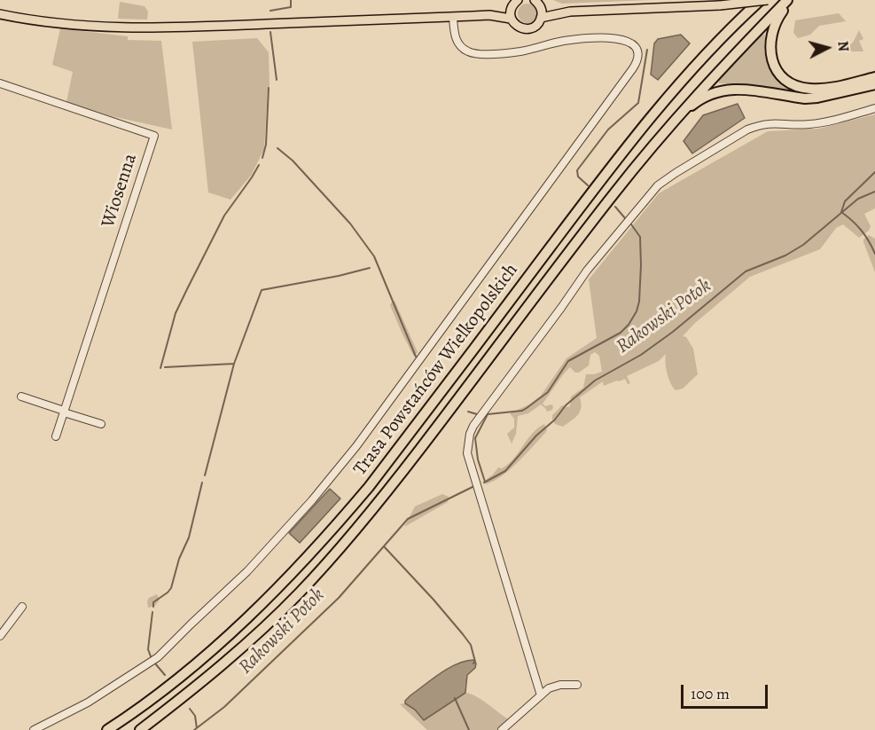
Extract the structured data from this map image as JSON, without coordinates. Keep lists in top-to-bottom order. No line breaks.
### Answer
{"streets":{"highway":["Trasa Powstańców Wielkopolskich"],"street":["Wiosenna"]},"water":["Rakowski Potok"],"scale_bar":"100 m","north":"right"}
